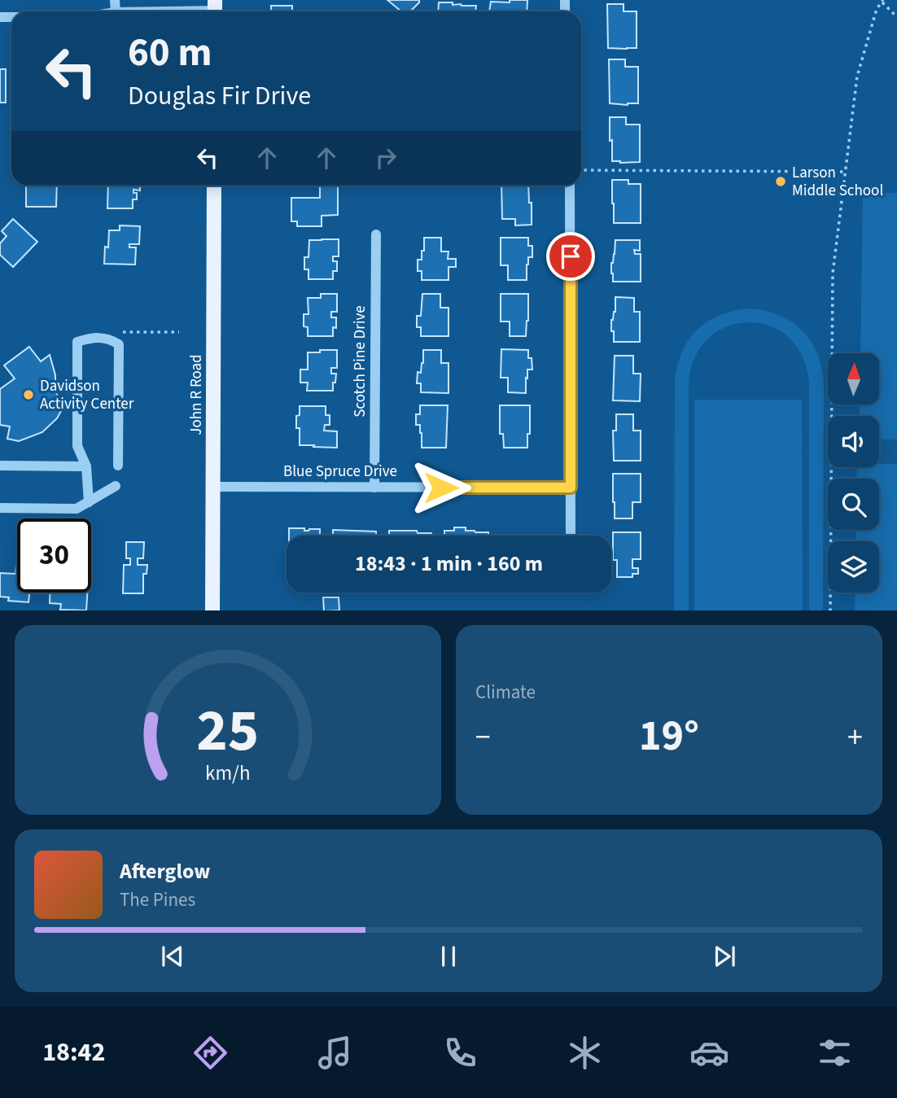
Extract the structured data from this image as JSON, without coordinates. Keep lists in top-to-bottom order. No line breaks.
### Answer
{"streets":{"main road":["John R Road"],"street":["Scotch Pine Drive","Blue Spruce Drive"]},"crossings":[["Scotch Pine Drive","Blue Spruce Drive"],["John R Road","Blue Spruce Drive"]],"places":["Larson Middle School","Davidson Activity Center"],"north":"top","page":{"turn":["60 m","Douglas Fir Drive"],"limit":"30","trip":"18:43 · 1 min · 160 m","tile":"Climate","heat":["−","19°","+"],"song":["Afterglow","The Pines"],"tabs":"18:42","gauge":["25","km/h"]}}
